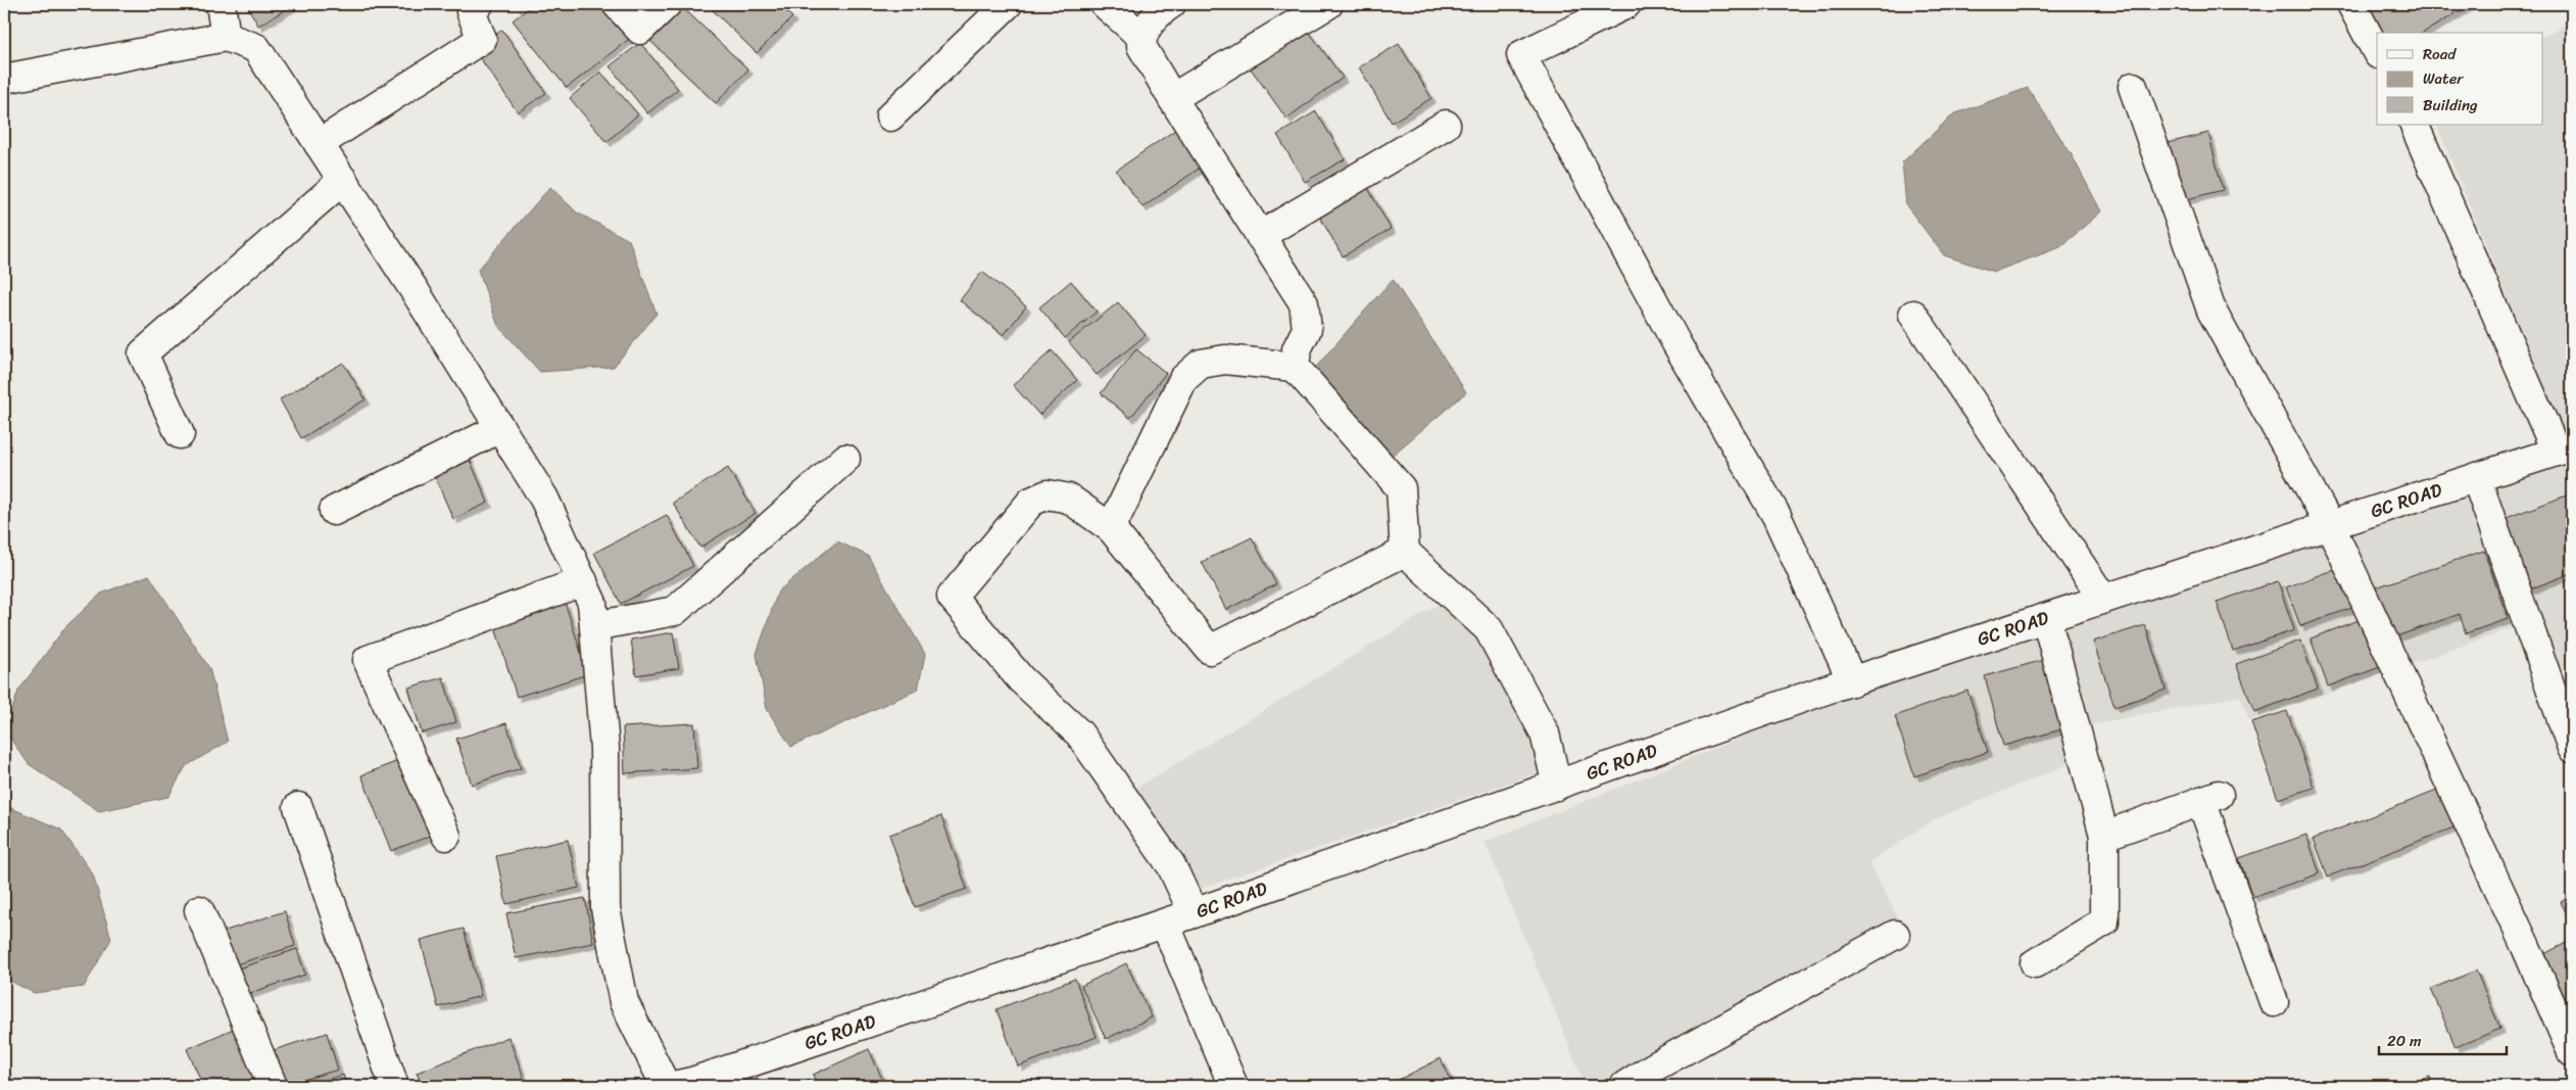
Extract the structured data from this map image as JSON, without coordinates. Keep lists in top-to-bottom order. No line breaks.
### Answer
{"streets":{"street":["GC ROAD"]},"legend":["Road","Water","Building"],"scale_bar":"20 m"}
